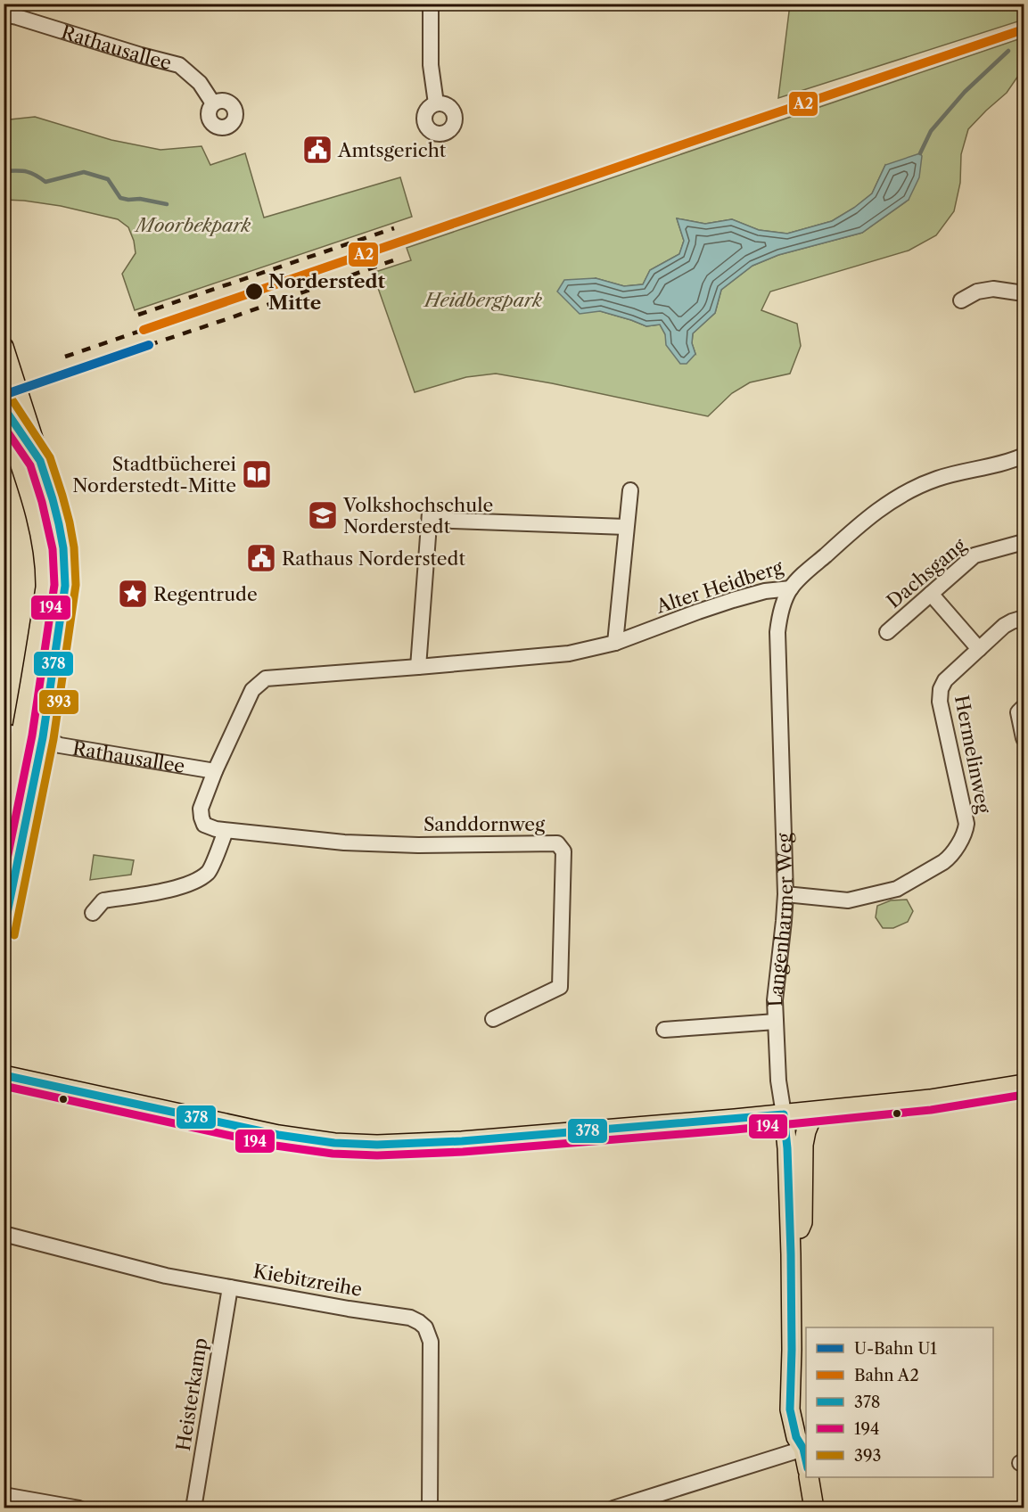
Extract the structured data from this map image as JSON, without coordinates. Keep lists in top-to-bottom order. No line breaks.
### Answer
{"streets":{"main road":["Langenharmer Weg"],"street":["Rathausallee","Dachsgang","Alter Heidberg","Hermelinweg","Sanddornweg","Kiebitzreihe","Heisterkamp"]},"crossings":[["Rathausallee","Alter Heidberg"],["Alter Heidberg","Sanddornweg"],["Alter Heidberg","Langenharmer Weg"],["Hermelinweg","Langenharmer Weg"],["Kiebitzreihe","Heisterkamp"]],"parks":["Moorbekpark","Heidbergpark"],"places":{"public building":["Amtsgericht","Rathaus Norderstedt"],"other":["Norderstedt Mitte"],"library":["Stadtbücherei Norderstedt-Mitte"],"school or university":["Volkshochschule Norderstedt"],"place":["Regentrude"]},"lines":["rail line A2","metro line U1","transit line 393","transit line 378","transit line 194"],"legend":["U-Bahn U1","Bahn A2","378","194","393"]}
